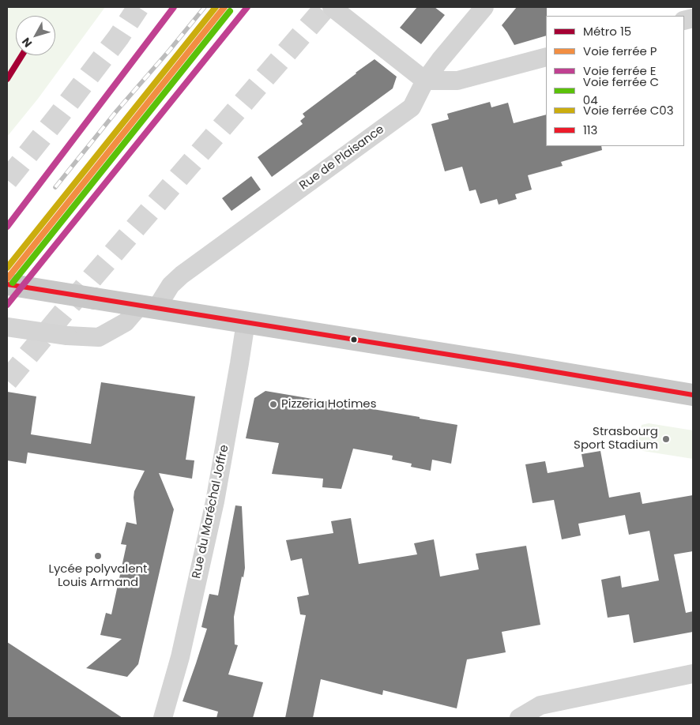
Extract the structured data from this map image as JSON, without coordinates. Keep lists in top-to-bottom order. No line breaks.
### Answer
{"streets":{"street":["Rue de Plaisance","Rue du Maréchal Joffre"]},"places":["Pizzeria Hotimes","Strasbourg Sport Stadium","Lycée polyvalent Louis Armand"],"lines":["rail line P","rail line E","rail line C03","metro line 15","transit line 113"],"legend":["Métro 15","Voie ferrée P","Voie ferrée E","Voie ferrée C 04","Voie ferrée C03","113"],"north":"bottom left"}
